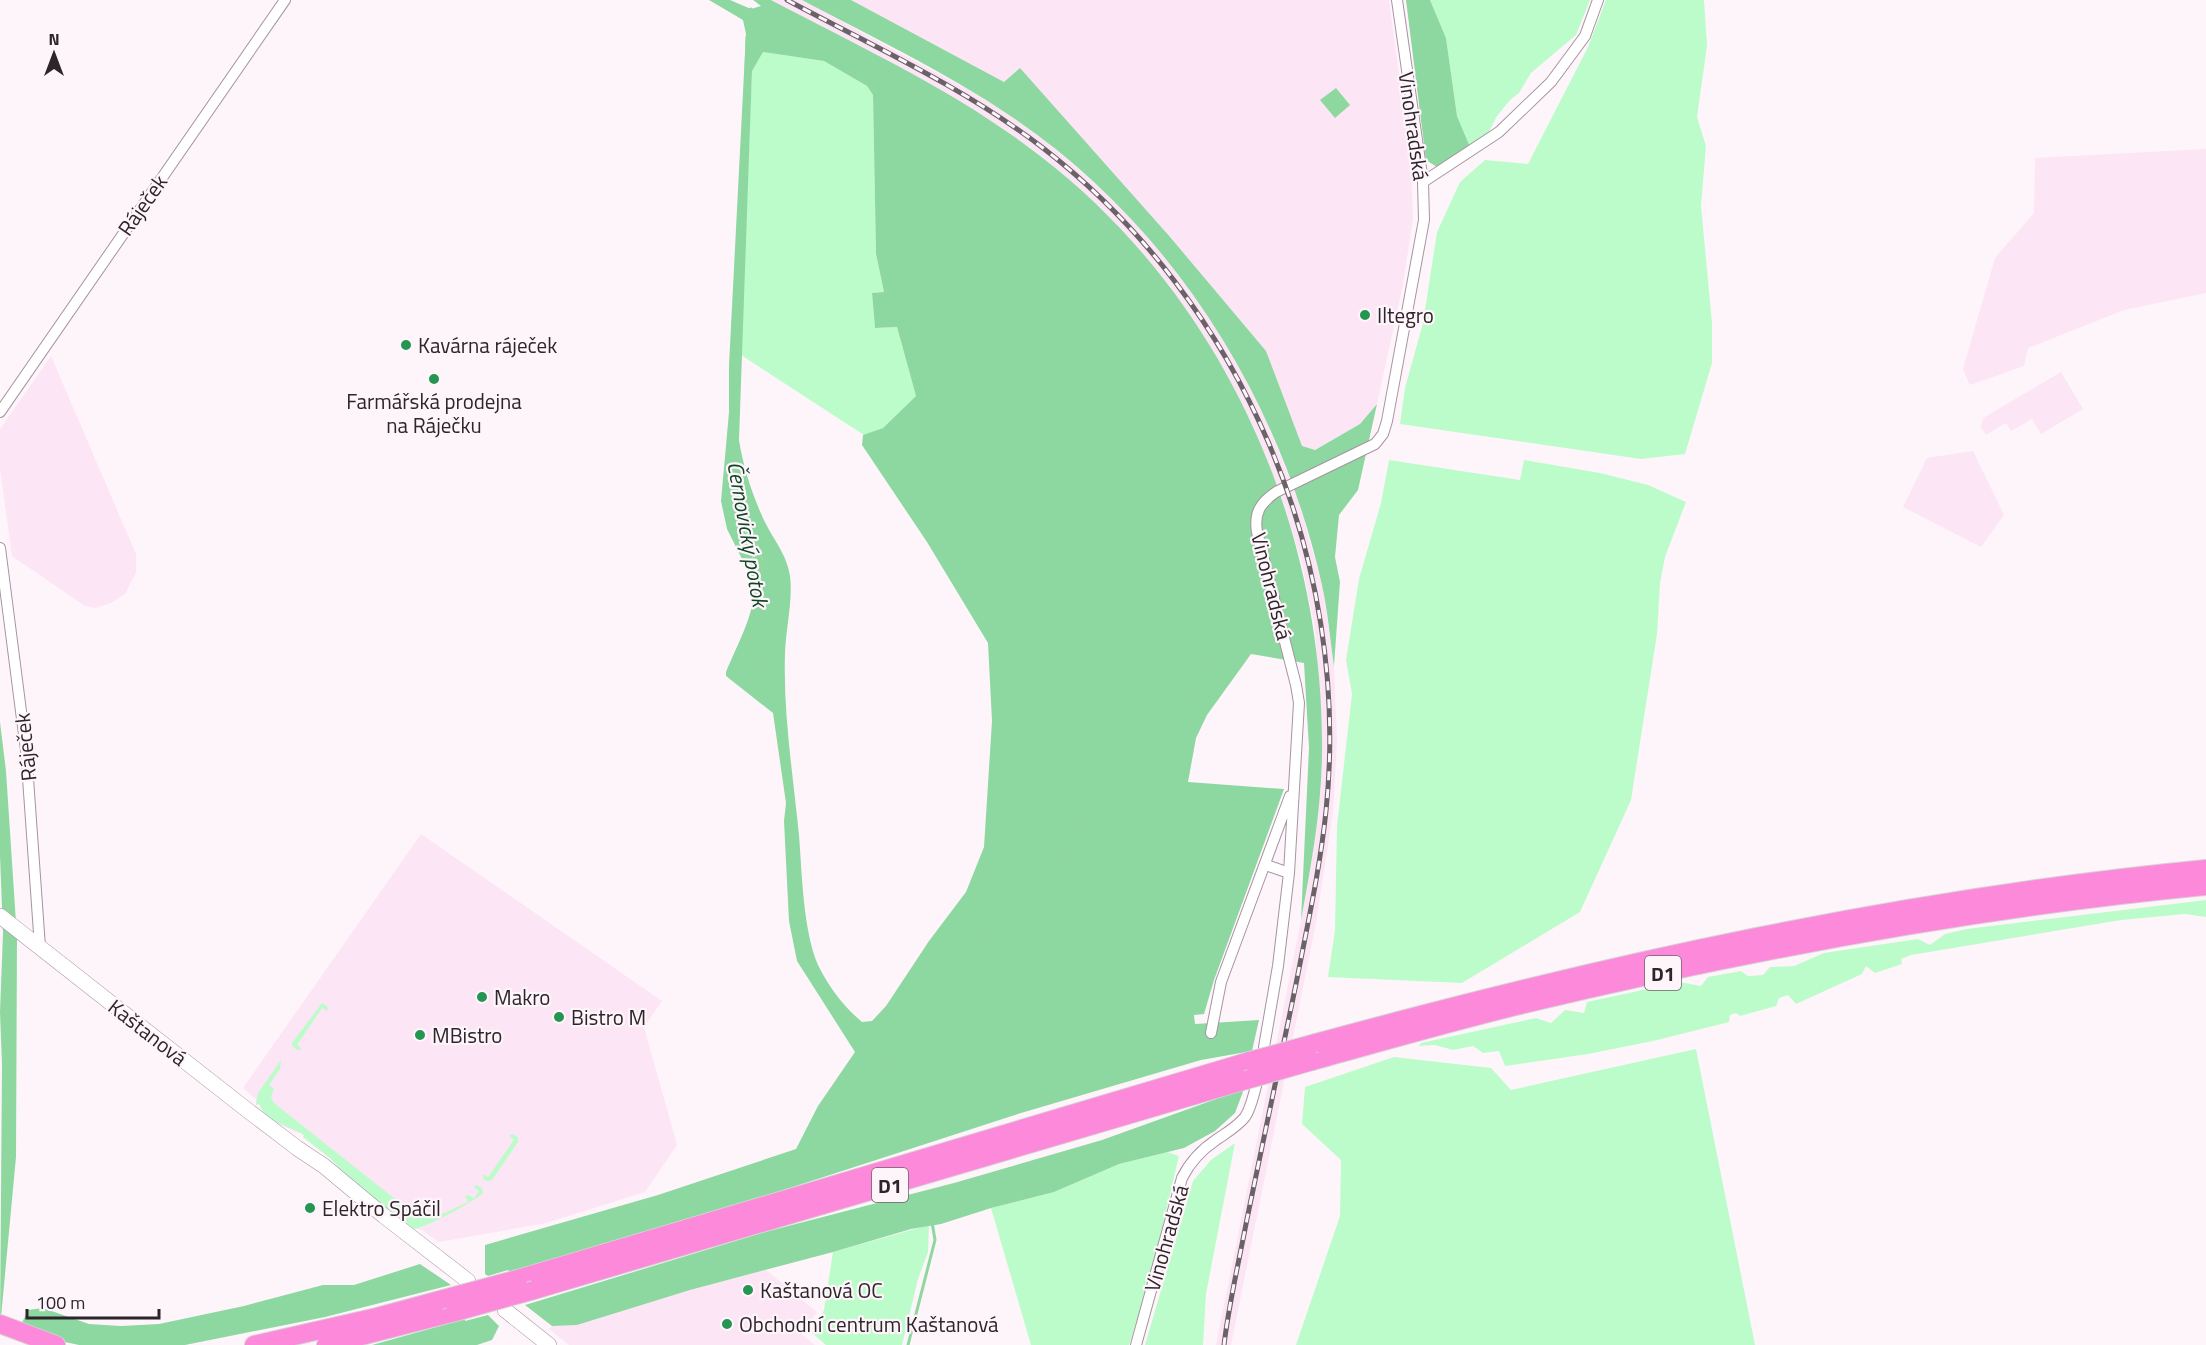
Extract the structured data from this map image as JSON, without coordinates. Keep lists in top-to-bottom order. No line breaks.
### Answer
{"streets":{"highway":["D1"],"main road":["Kaštanová"],"street":["Vinohradská","Ráječek"]},"crossings":[["Vinohradská","D1"],["Ráječek","Kaštanová"]],"water":["Černovický potok"],"places":["Iltegro","Kavárna ráječek","Farmářská prodejna na Ráječku","Makro","Bistro M","MBistro","Elektro Spáčil","Kaštanová OC","Obchodní centrum Kaštanová"],"scale_bar":"100 m","north":"top"}
